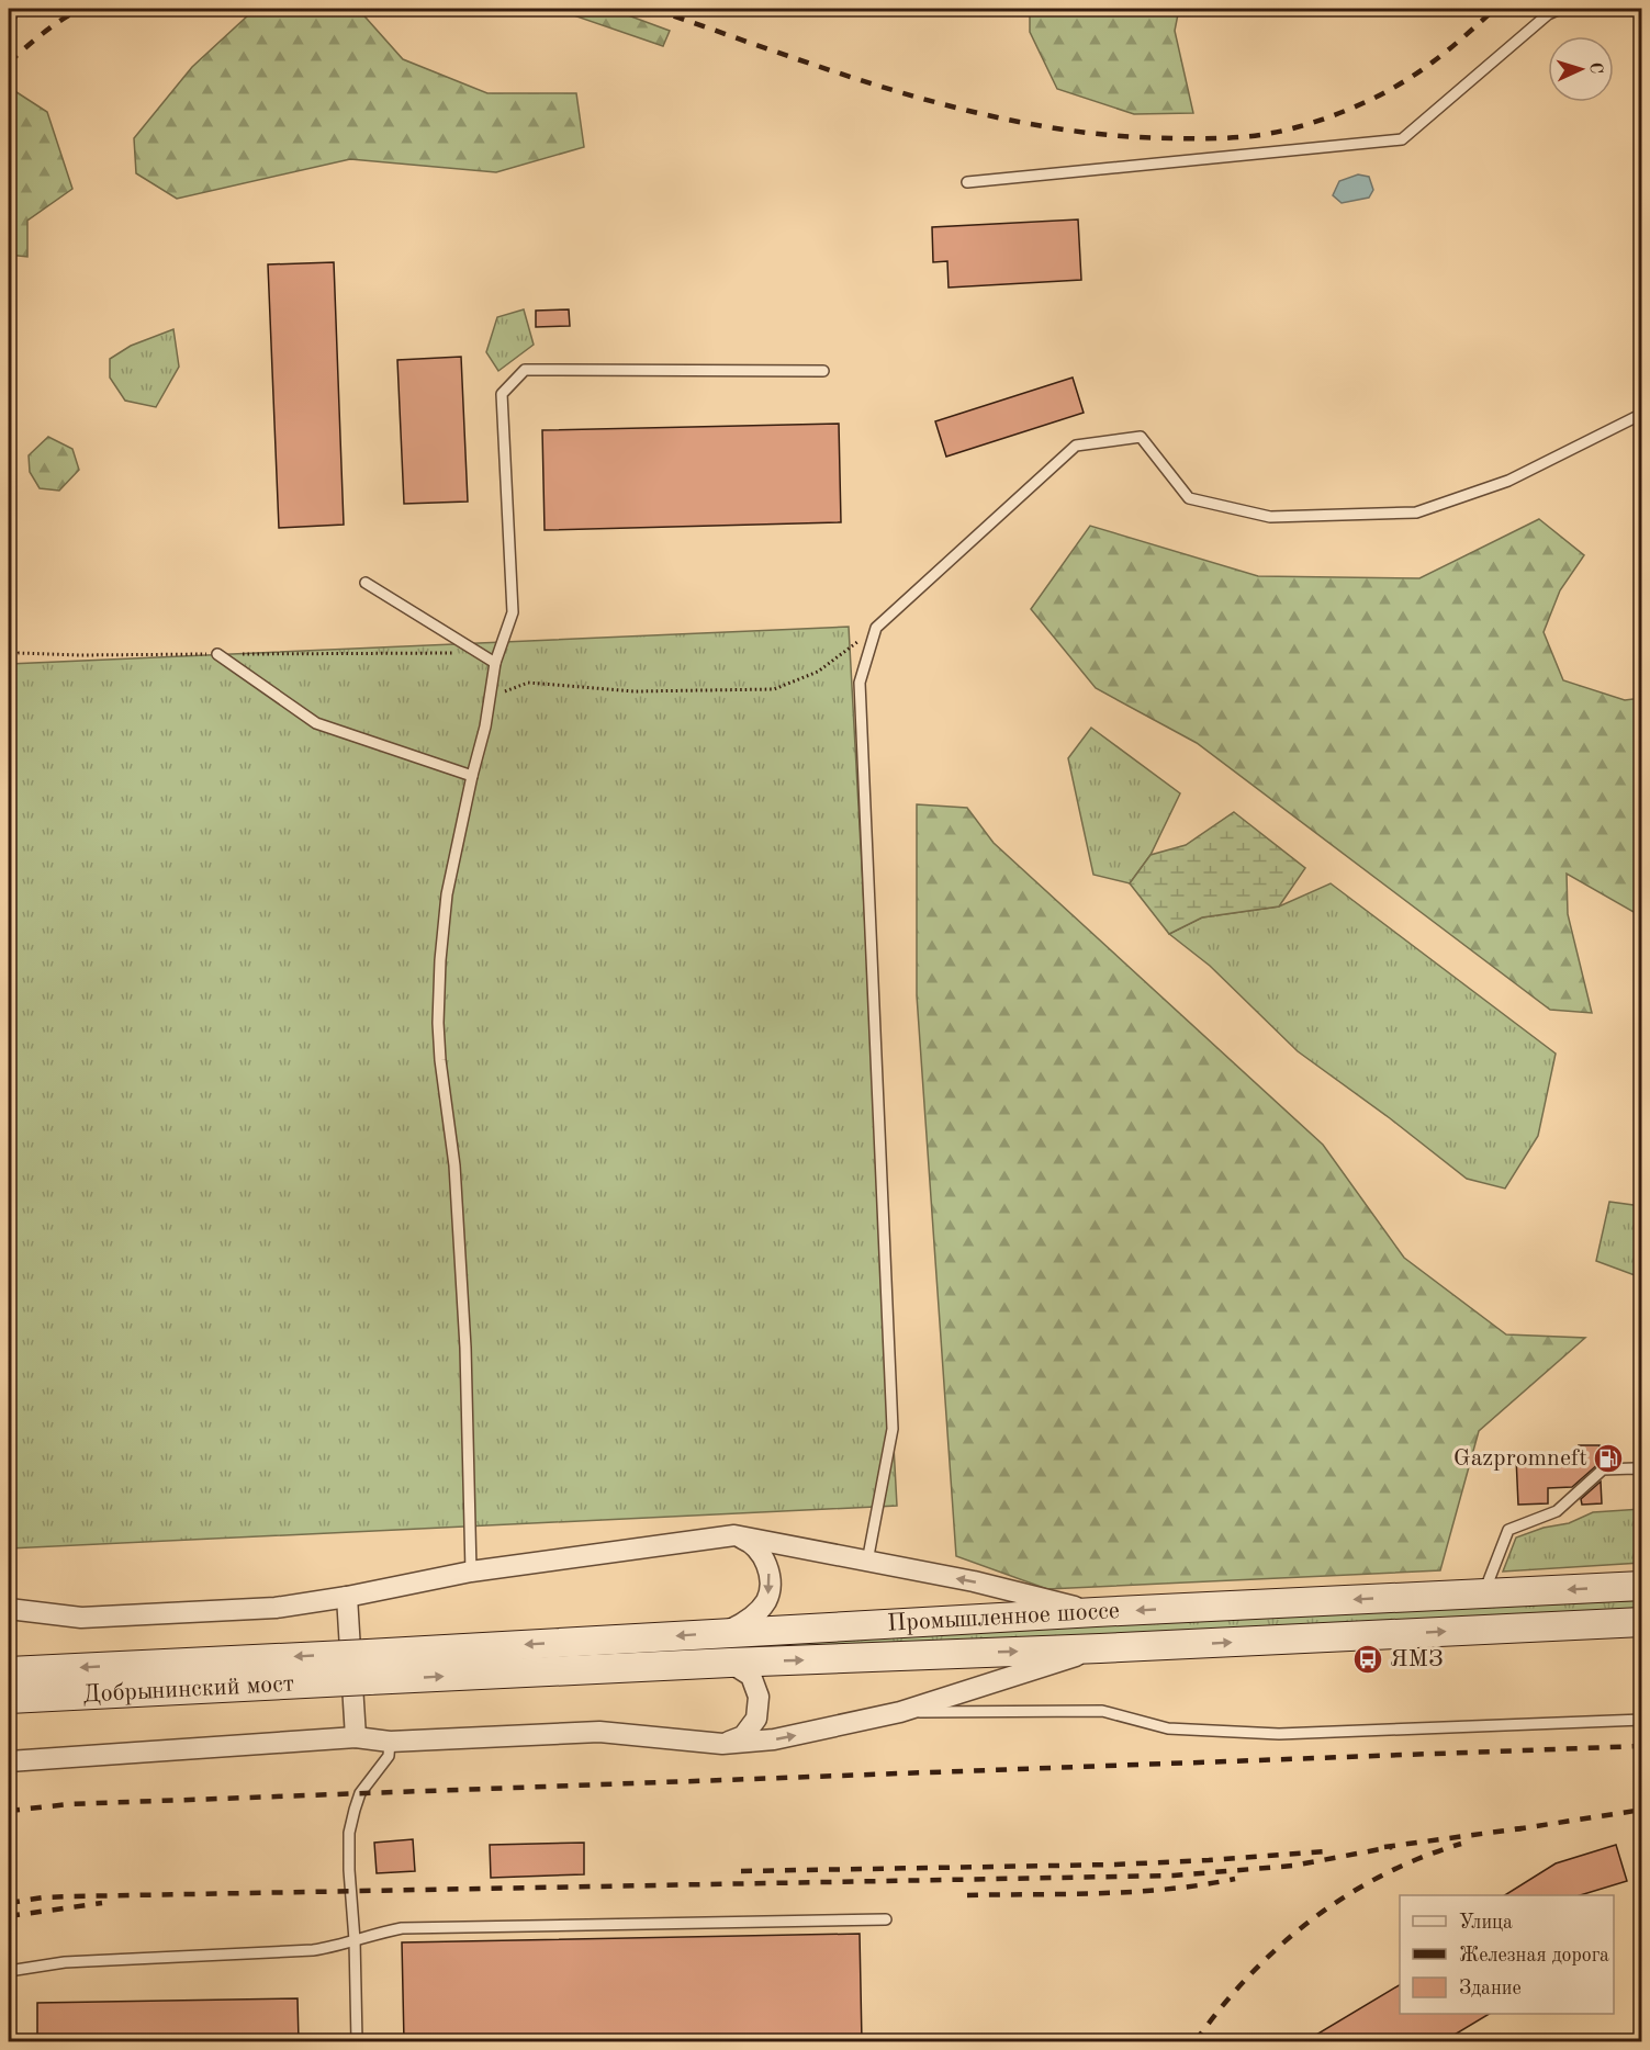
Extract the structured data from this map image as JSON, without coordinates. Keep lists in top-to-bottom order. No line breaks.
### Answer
{"streets":{"main road":["Промышленное шоссе","Добрынинский мост"]},"crossings":[["Промышленное шоссе","Добрынинский мост"]],"places":{"fuel station":["Gazpromneft"],"bus stop":["ЯМЗ"]},"legend":["Улица","Железная дорога","Здание"],"north":"right"}
